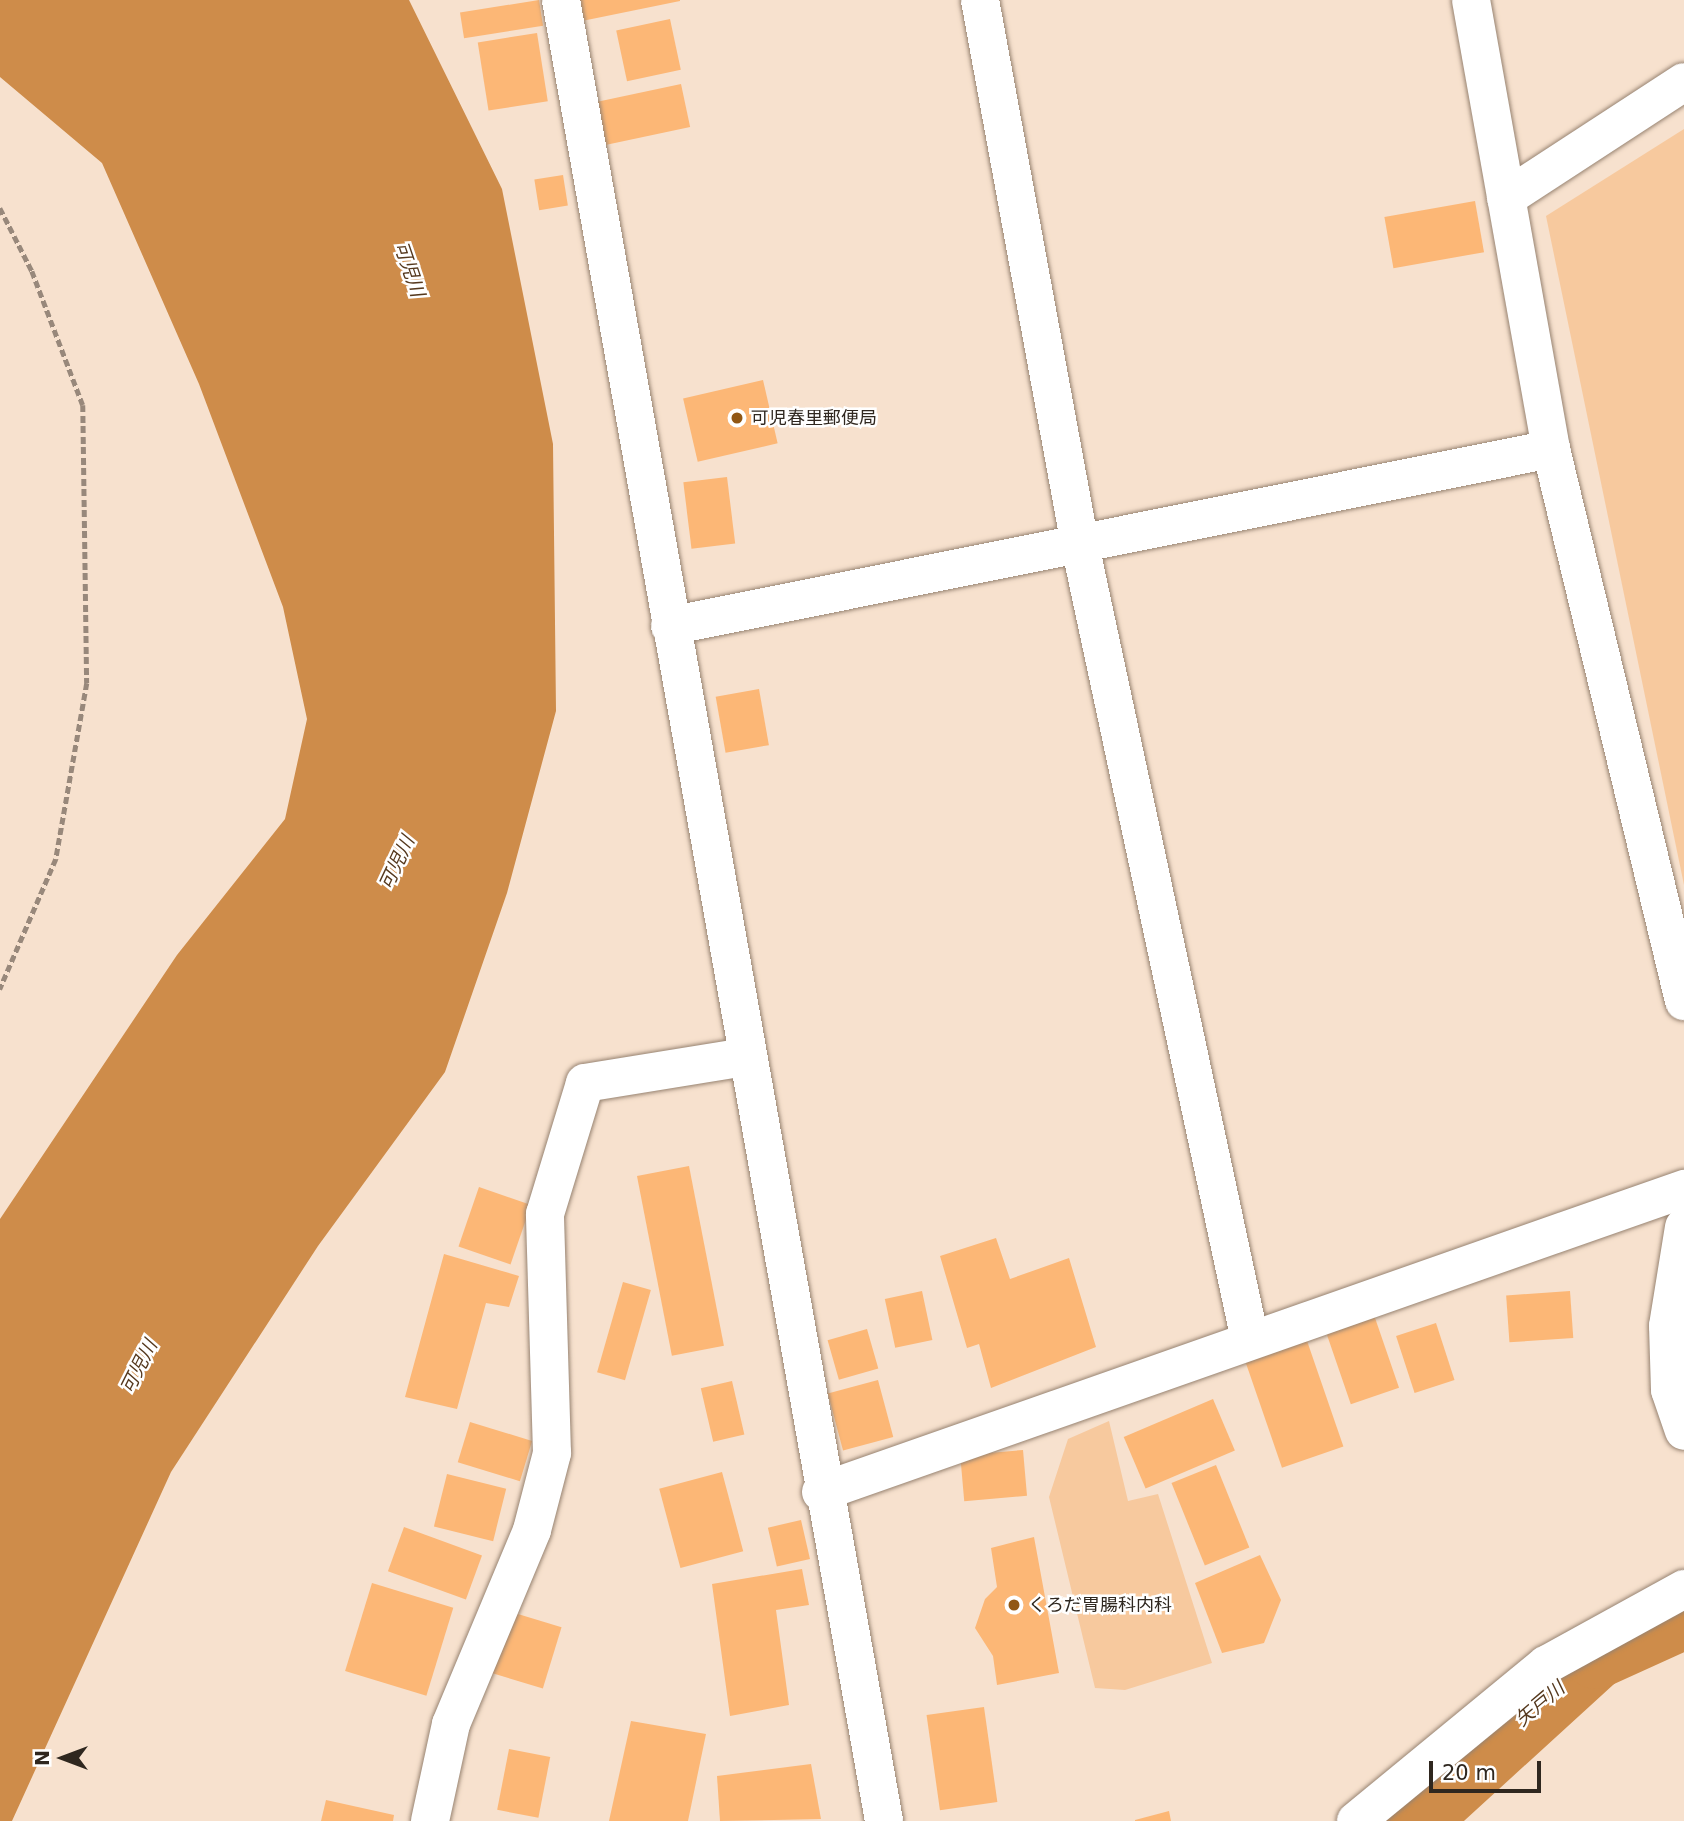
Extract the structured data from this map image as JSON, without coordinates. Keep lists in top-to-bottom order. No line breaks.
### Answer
{"water":["可児川","矢戸川"],"places":["可児春里郵便局","くろだ胃腸科内科"],"scale_bar":"20 m","north":"left"}
